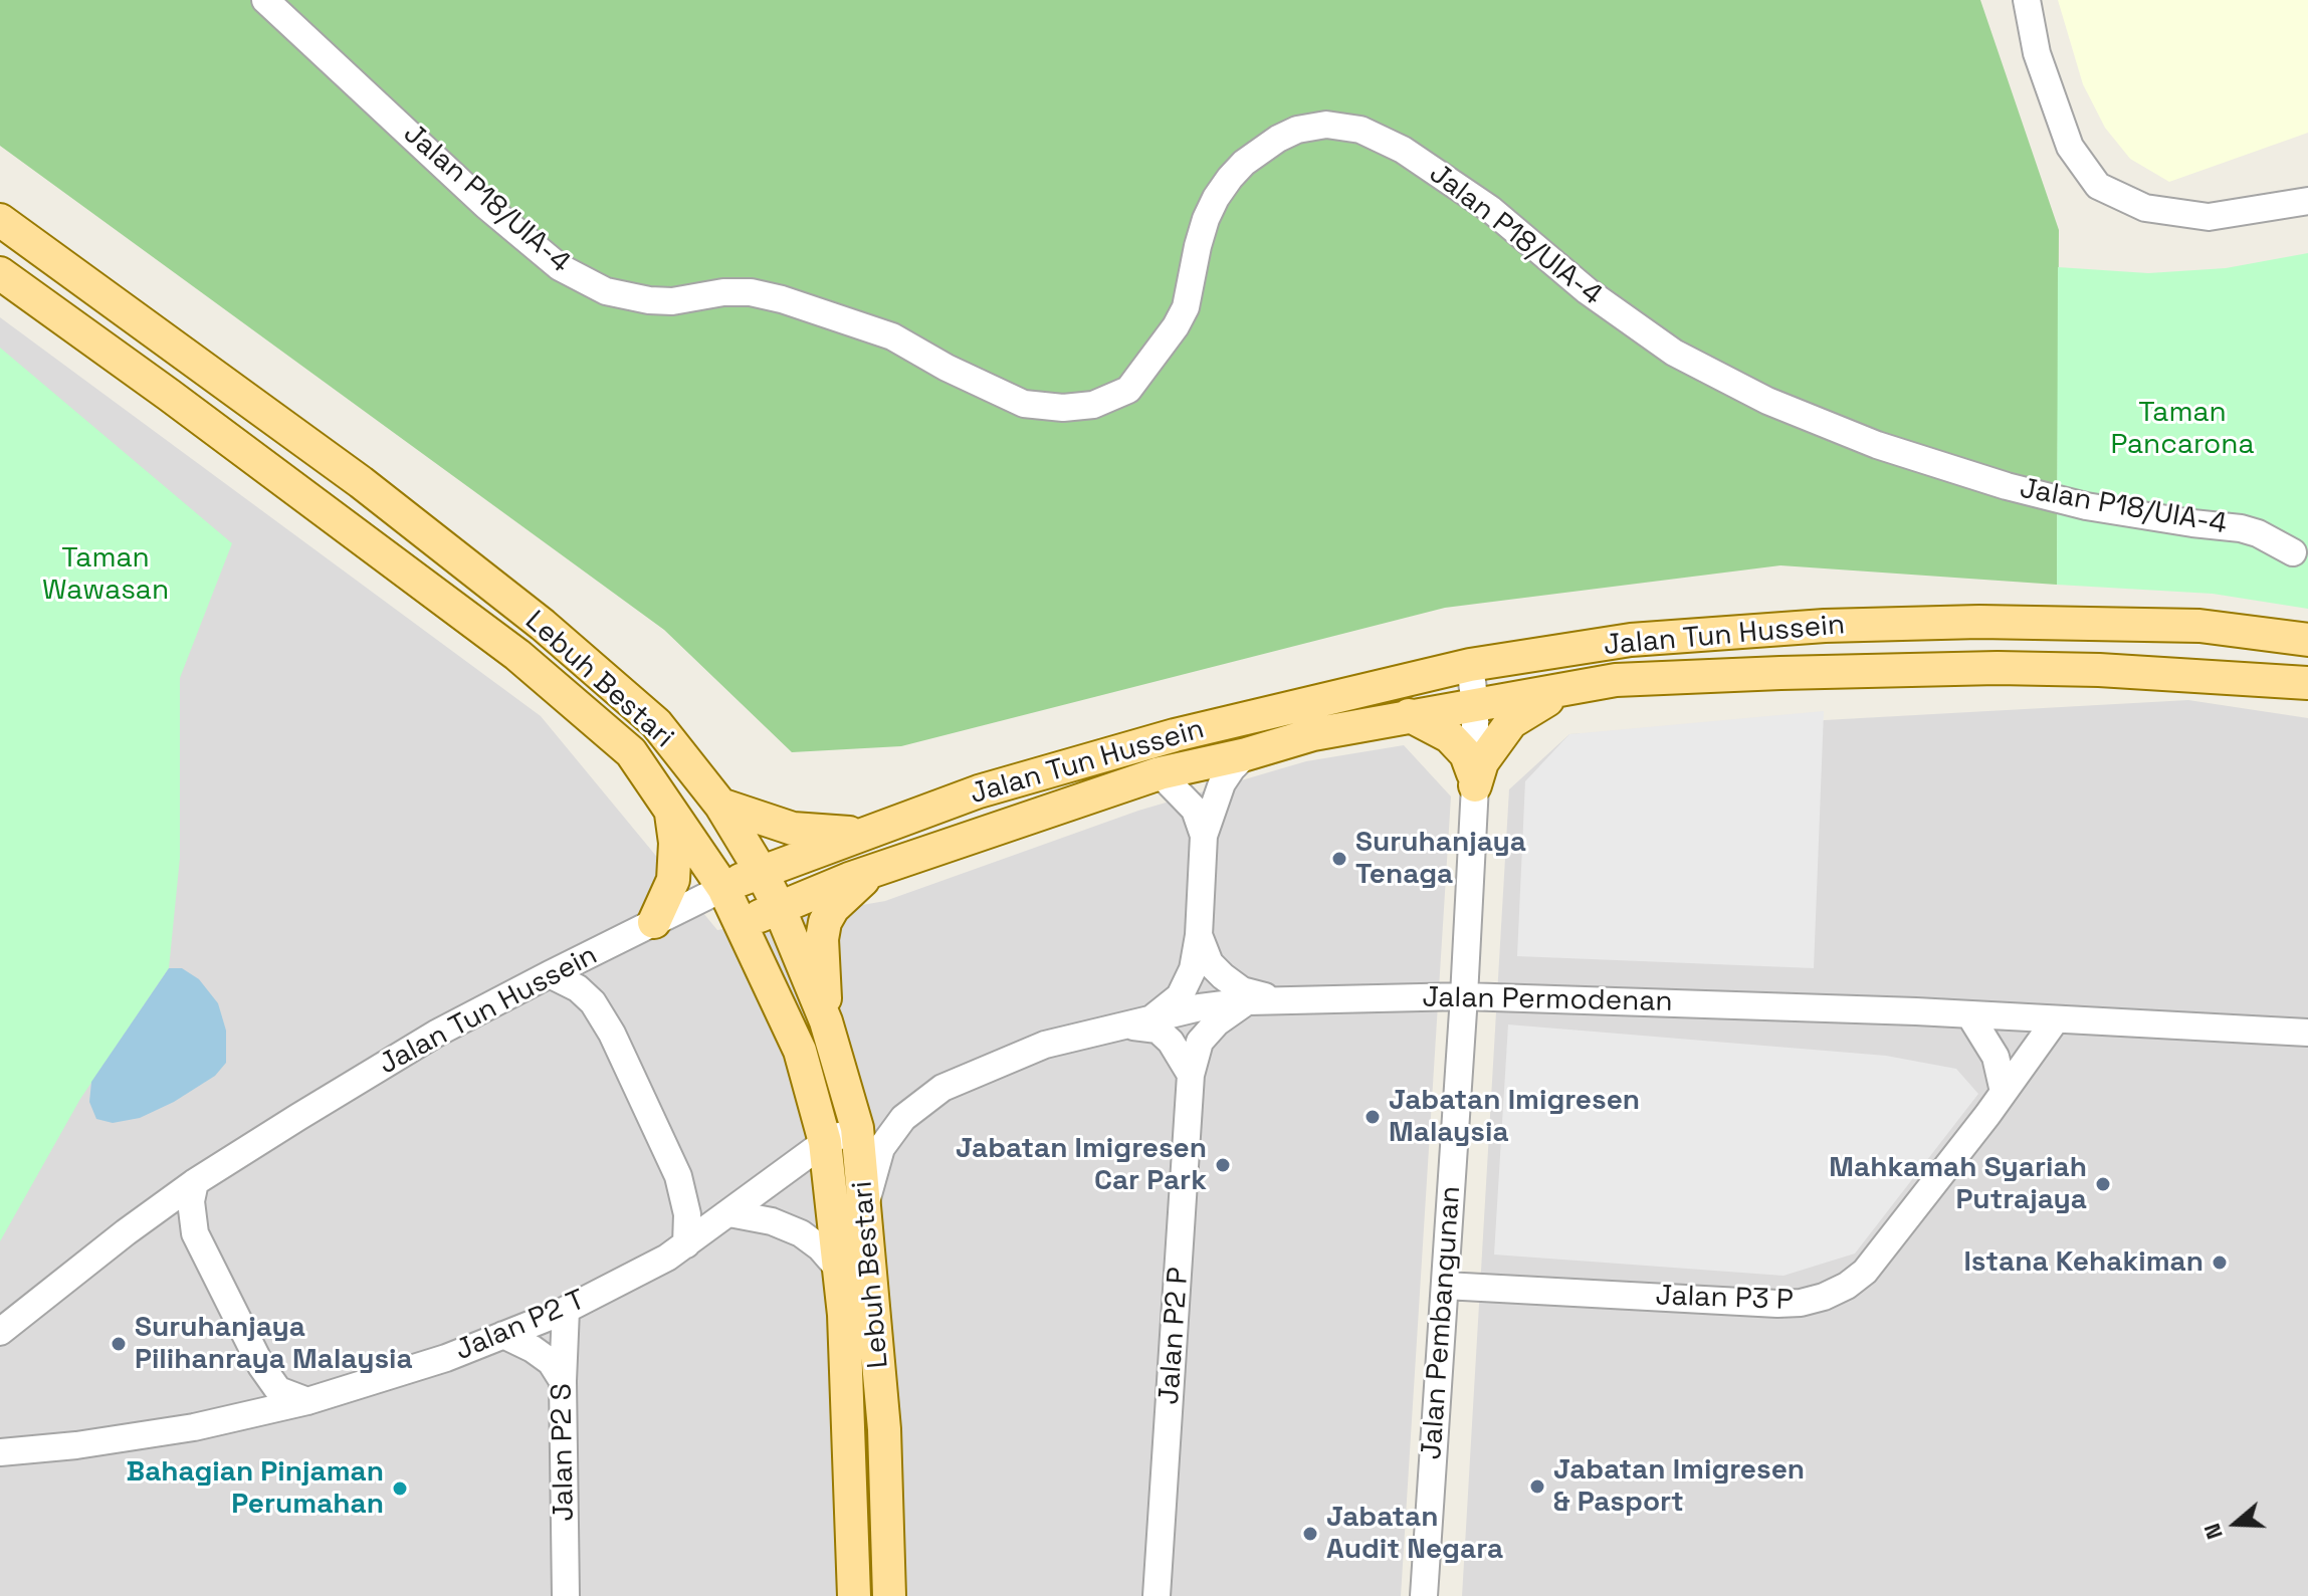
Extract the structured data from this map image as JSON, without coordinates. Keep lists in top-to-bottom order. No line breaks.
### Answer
{"streets":{"main road":["Jalan Tun Hussein","Lebuh Bestari"],"street":["Jalan P18/UIA-4","Jalan Permodenan","Jalan P3 P","Jalan Pembangunan","Jalan P2 T","Jalan P2 P","Jalan P2 S"]},"crossings":[["Jalan Tun Hussein","Lebuh Bestari"],["Jalan Tun Hussein","Jalan Pembangunan"],["Lebuh Bestari","Jalan Permodenan"],["Lebuh Bestari","Jalan P2 T"],["Jalan Permodenan","Jalan P3 P"],["Jalan Permodenan","Jalan Pembangunan"],["Jalan Permodenan","Jalan P2 P"],["Jalan P3 P","Jalan Pembangunan"],["Jalan P2 T","Jalan P2 S"]],"parks":["Taman Pancarona","Taman Wawasan"],"places":["Suruhanjaya Tenaga","Jabatan Imigresen Malaysia","Jabatan Imigresen Car Park","Mahkamah Syariah Putrajaya","Istana Kehakiman","Suruhanjaya Pilihanraya Malaysia","Jabatan Imigresen & Pasport","Bahagian Pinjaman Perumahan","Jabatan Audit Negara"],"north":"left"}
